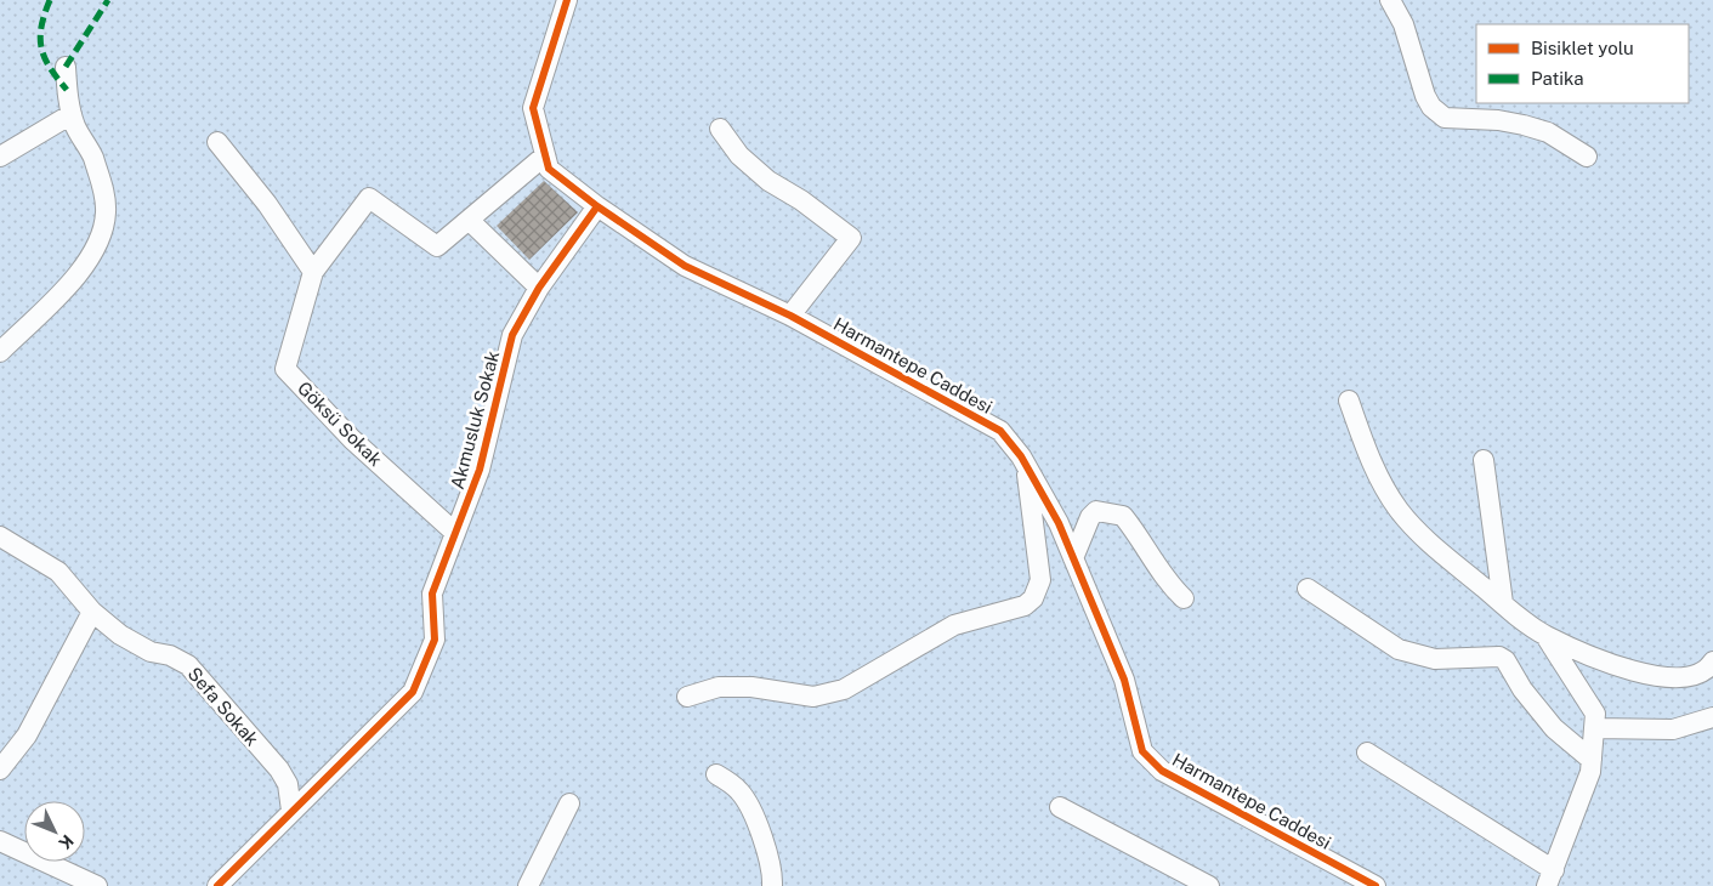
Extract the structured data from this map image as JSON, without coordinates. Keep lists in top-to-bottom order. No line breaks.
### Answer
{"streets":{"street":["Harmantepe Caddesi","Akmusluk Sokak","Göksü Sokak","Sefa Sokak"]},"crossings":[["Harmantepe Caddesi","Akmusluk Sokak"],["Akmusluk Sokak","Göksü Sokak"],["Akmusluk Sokak","Sefa Sokak"]],"legend":["Bisiklet yolu","Patika"],"north":"bottom right"}
